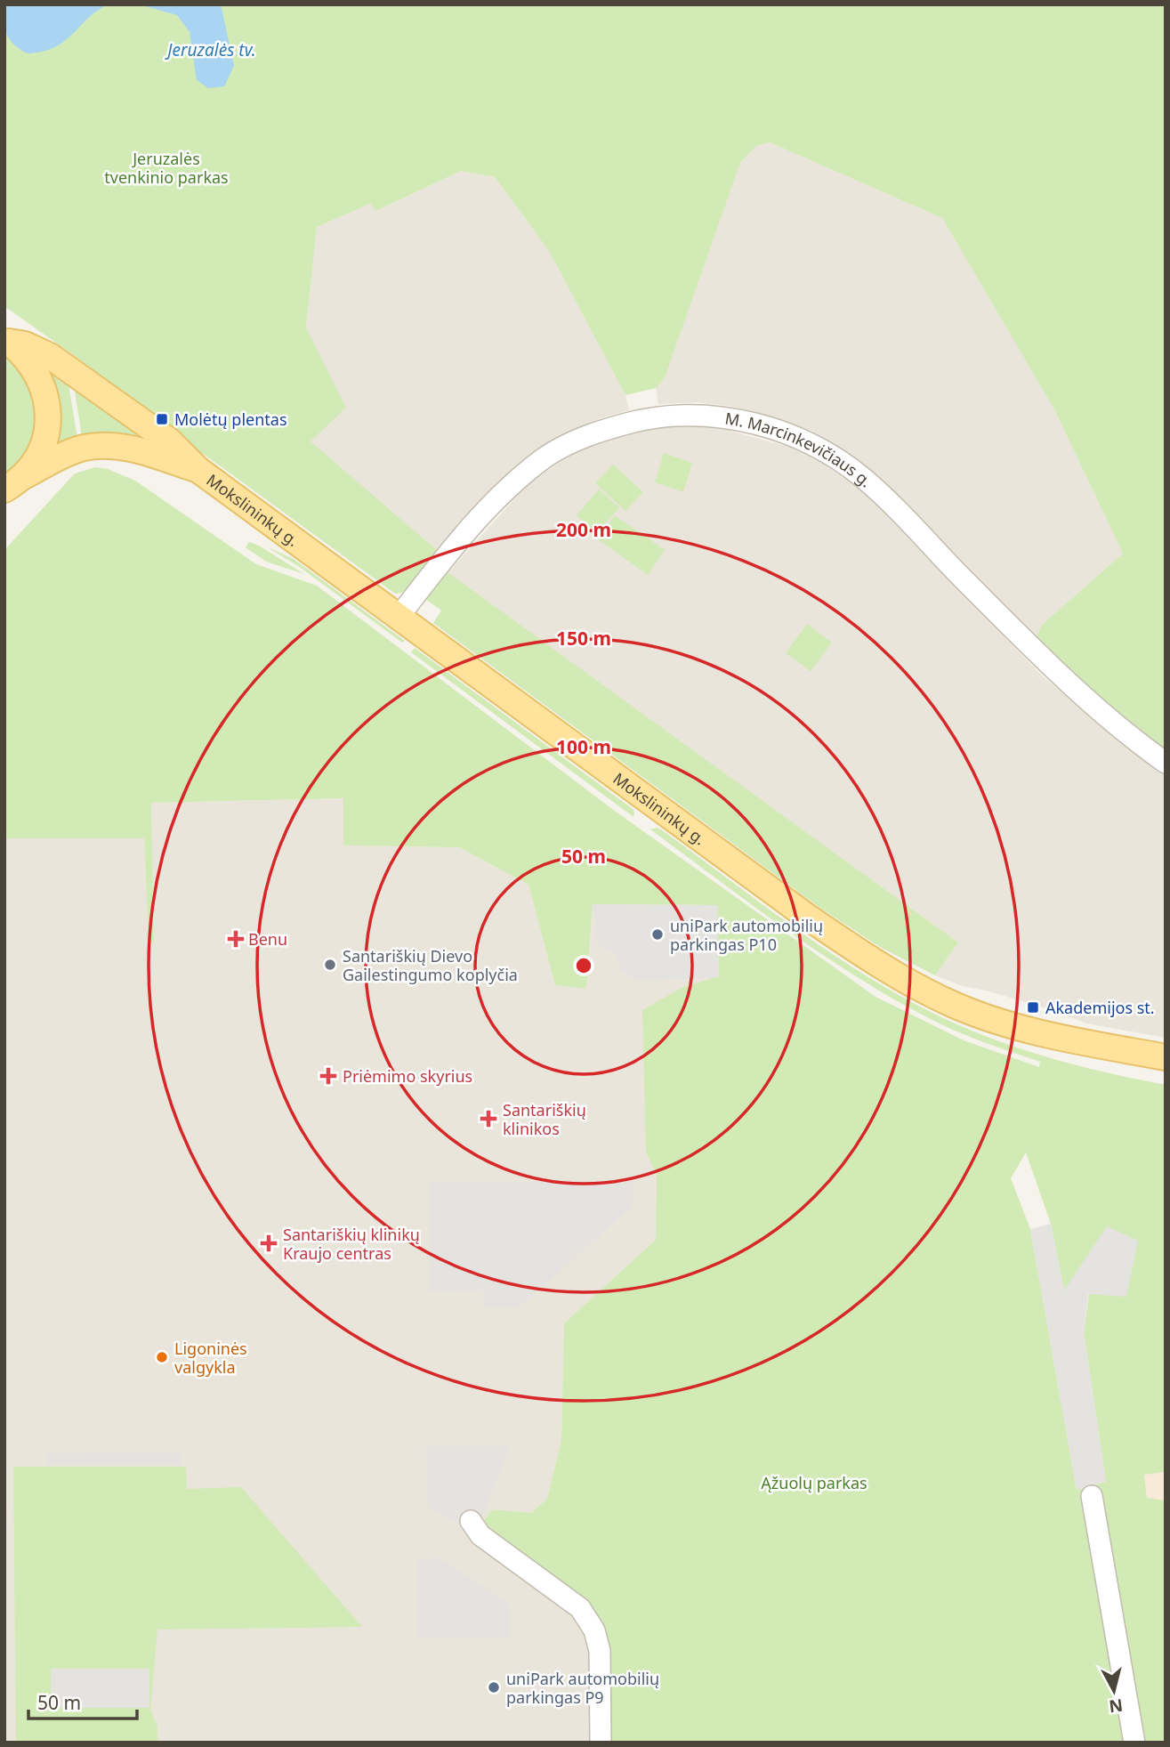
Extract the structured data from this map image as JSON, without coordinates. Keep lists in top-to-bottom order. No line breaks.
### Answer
{"streets":{"main road":["Mokslininkų g."],"street":["M. Marcinkevičiaus g."]},"crossings":[["M. Marcinkevičiaus g.","Mokslininkų g."]],"water":["Jeruzalės tv."],"parks":["Jeruzalės tvenkinio parkas","Ąžuolų parkas"],"places":{"transit":["Molėtų plentas","Akademijos st."],"other":["uniPark automobilių parkingas P10","Santariškių Dievo Gailestingumo koplyčia","Ligoninės valgykla","uniPark automobilių parkingas P9"],"health":["Benu","Priėmimo skyrius","Santariškių klinikos","Santariškių klinikų Kraujo centras"]},"scale_bar":"50 m","north":"bottom","rings":["200 m","150 m","100 m","50 m"]}
